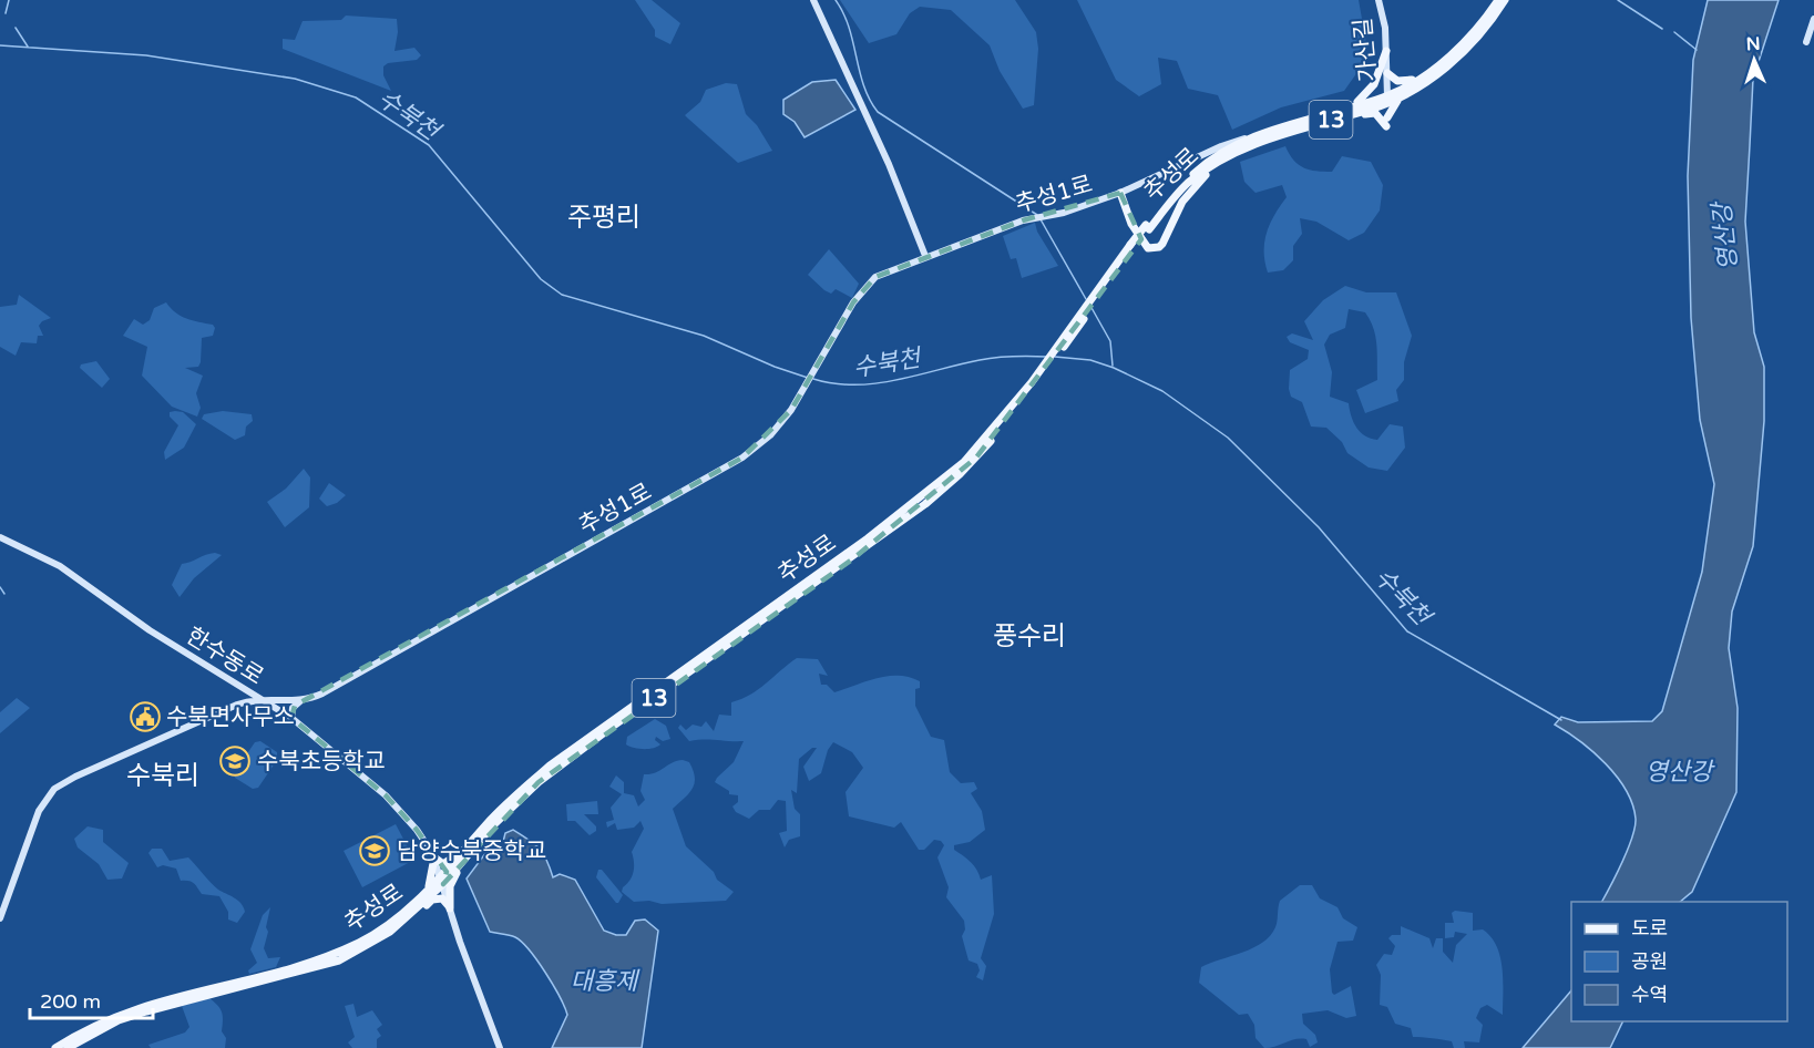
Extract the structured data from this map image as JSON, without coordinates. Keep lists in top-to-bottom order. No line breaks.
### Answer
{"streets":{"main road":["13","추성로"],"street":["가산길","추성1로","한수동로"]},"crossings":[["가산길","추성로"],["추성로","추성1로"],["추성로","한수동로"],["추성1로","한수동로"]],"districts":["주평리","풍수리","수북리"],"water":["수북천","영산강","대흥제"],"places":{"public building":["수북면사무소"],"school or university":["수북초등학교","담양수북중학교"]},"legend":["도로","공원","수역"],"scale_bar":"200 m","north":"top"}
